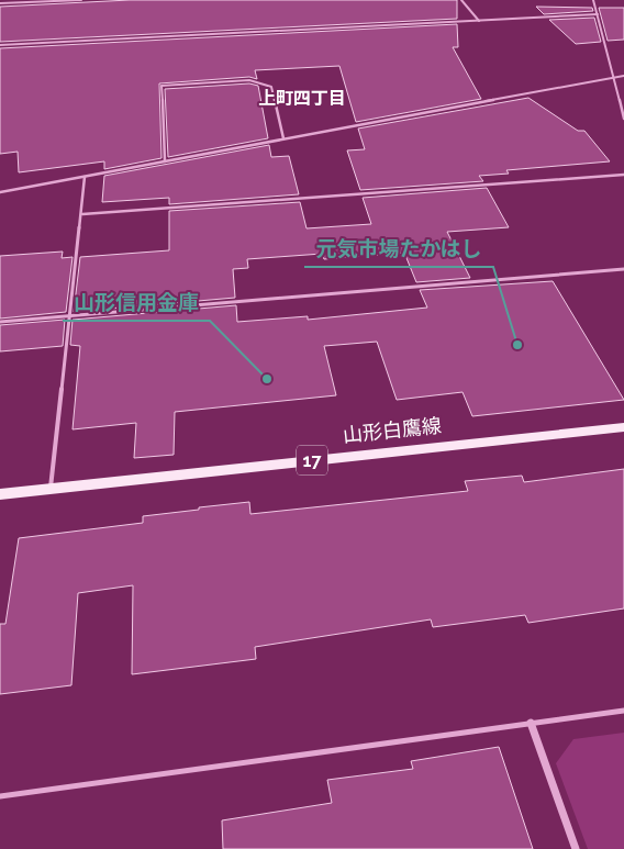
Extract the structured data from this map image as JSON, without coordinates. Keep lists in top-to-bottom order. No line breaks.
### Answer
{"streets":{"main road":["山形白鷹線","17"]},"districts":["上町四丁目"],"places":["元気市場たかはし","山形信用金庫"]}
